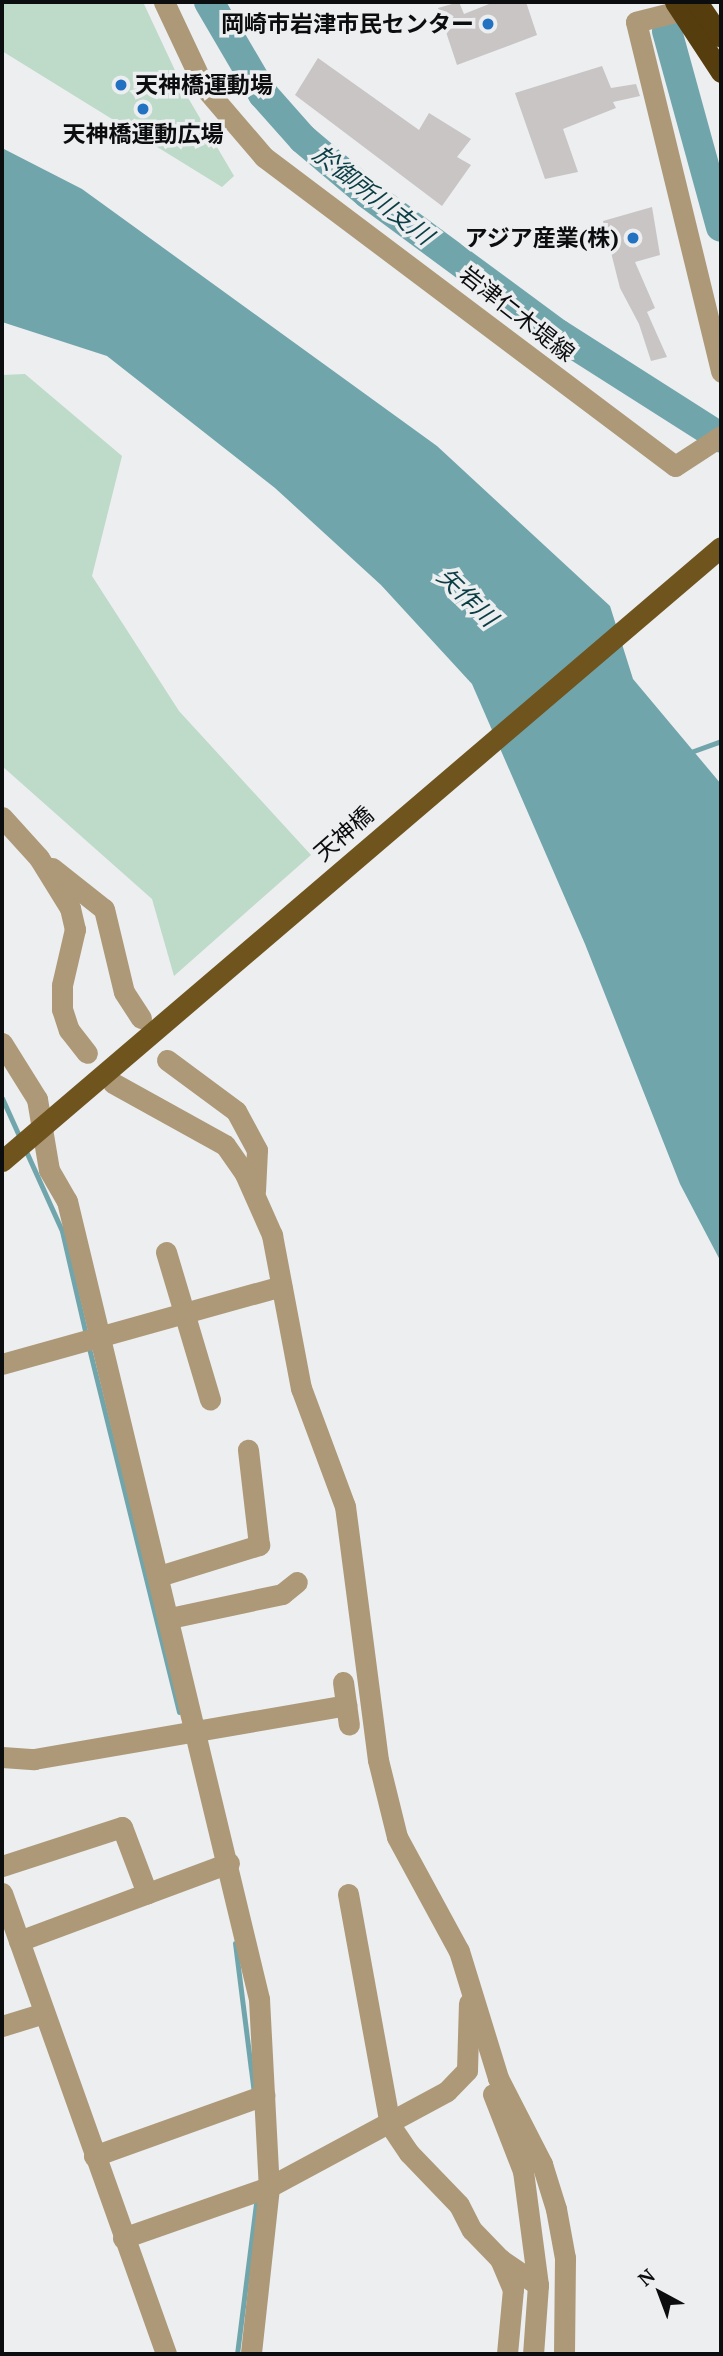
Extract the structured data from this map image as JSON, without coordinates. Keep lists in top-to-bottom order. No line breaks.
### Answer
{"streets":{"main road":["天神橋"],"street":["岩津仁木堤線"]},"water":["於御所川支川","矢作川"],"places":["岡崎市岩津市民センター","天神橋運動場","天神橋運動広場","アジア産業(株)"],"north":"top left"}
